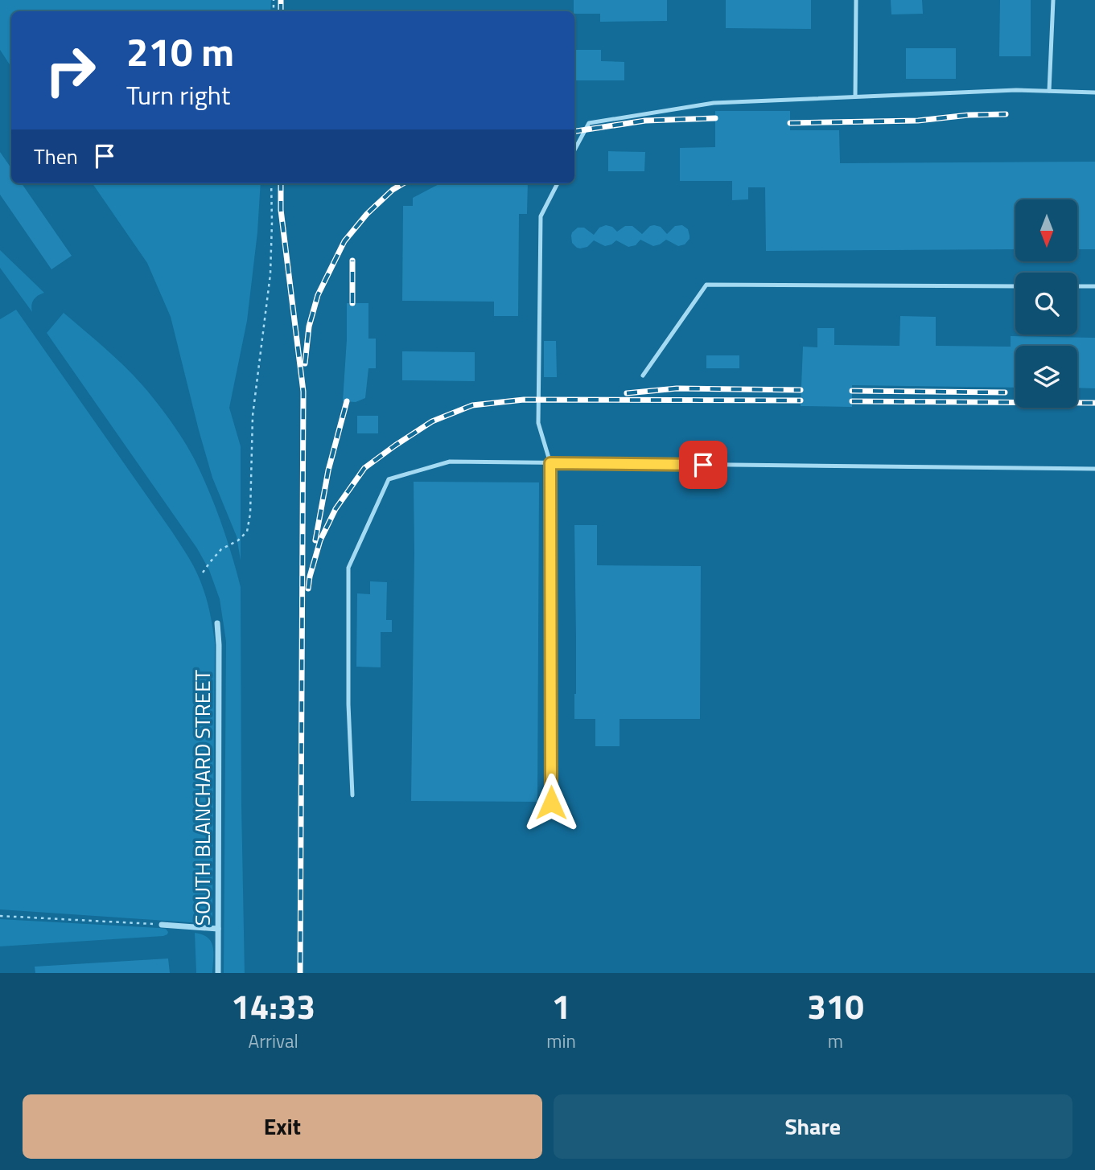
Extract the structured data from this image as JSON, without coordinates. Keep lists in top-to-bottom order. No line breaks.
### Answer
{"streets":{"street":["SOUTH BLANCHARD STREET"]},"north":"bottom","page":{"turn":["210 m","Turn right"],"then":"Then","eta":["14:33","Arrival","1","min","310","m"],"buttons":["Exit","Share"]}}
